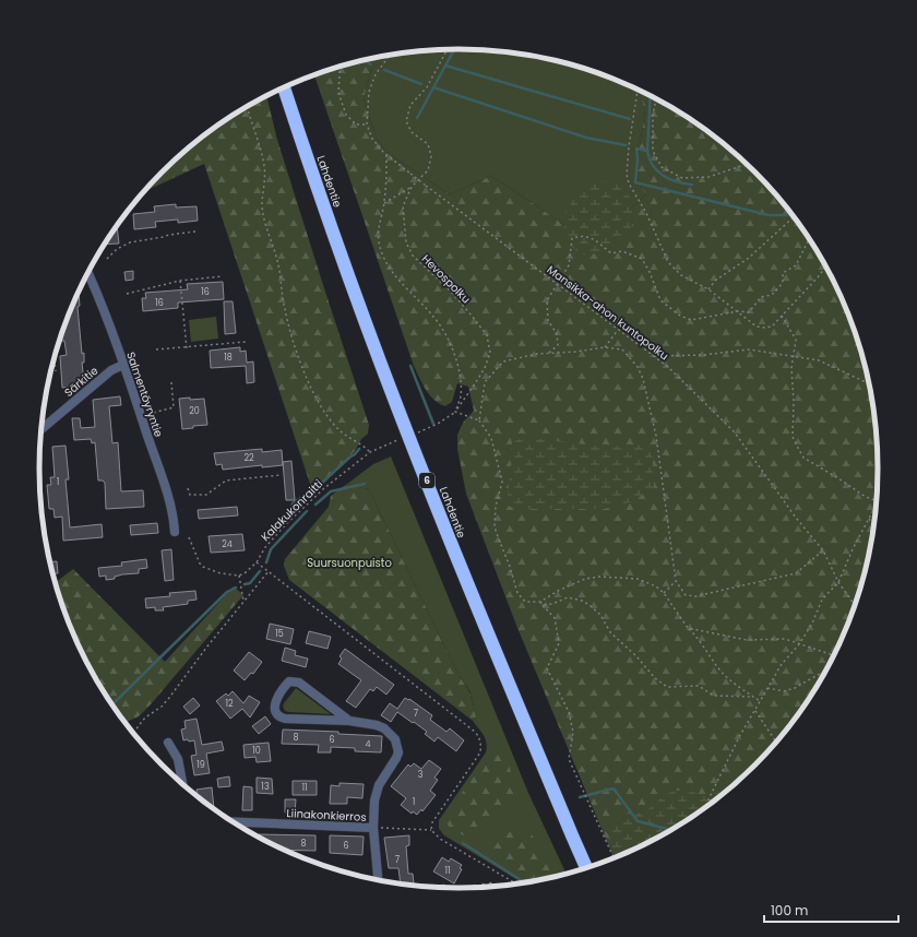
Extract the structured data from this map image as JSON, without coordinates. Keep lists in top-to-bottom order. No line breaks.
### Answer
{"streets":{"highway":["Lahdentie","6"],"street":["Särkitie","Salmentöyryntie","Liinakonkierros"],"path":["Hevospolku","Mansikka-ahon kuntopolku","Kalakukonraitti"]},"crossings":[["Särkitie","Salmentöyryntie"]],"parks":["Suursuonpuisto"],"house_numbers":["16","16","18","20","22","1","24","15","12","7","8","6","4","10","19","3","13","11","1","8","6","7","11"],"scale_bar":"100 m"}
